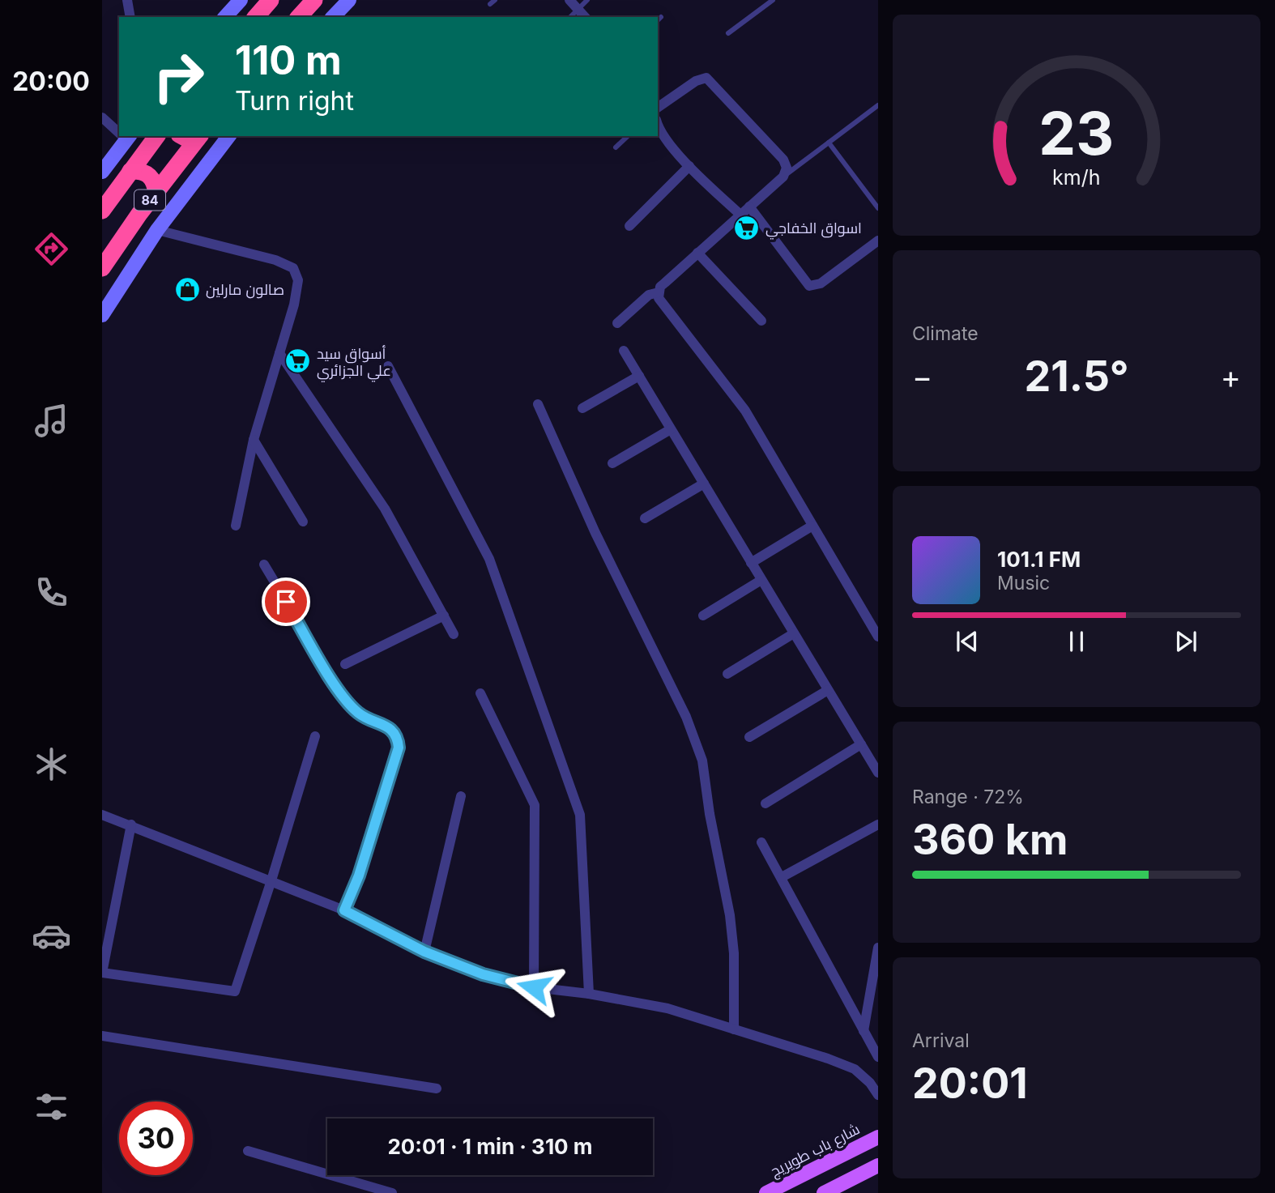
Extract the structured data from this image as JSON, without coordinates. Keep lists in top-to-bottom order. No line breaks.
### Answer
{"streets":{"highway":["84"],"main road":["شارع باب طويريج"]},"places":{"supermarket":["اسواق الخفاجي","أسواق سيد علي الجزائري"],"shop":["صالون مارلين"]},"page":{"tabs":"20:00","turn":["110 m","Turn right"],"tile":["Climate",["Range · 72%","360 km"],["Arrival","20:01"]],"heat":["−","21.5°","+"],"song":["101.1 FM","Music"],"limit":"30","trip":"20:01 · 1 min · 310 m","gauge":["23","km/h"]}}
